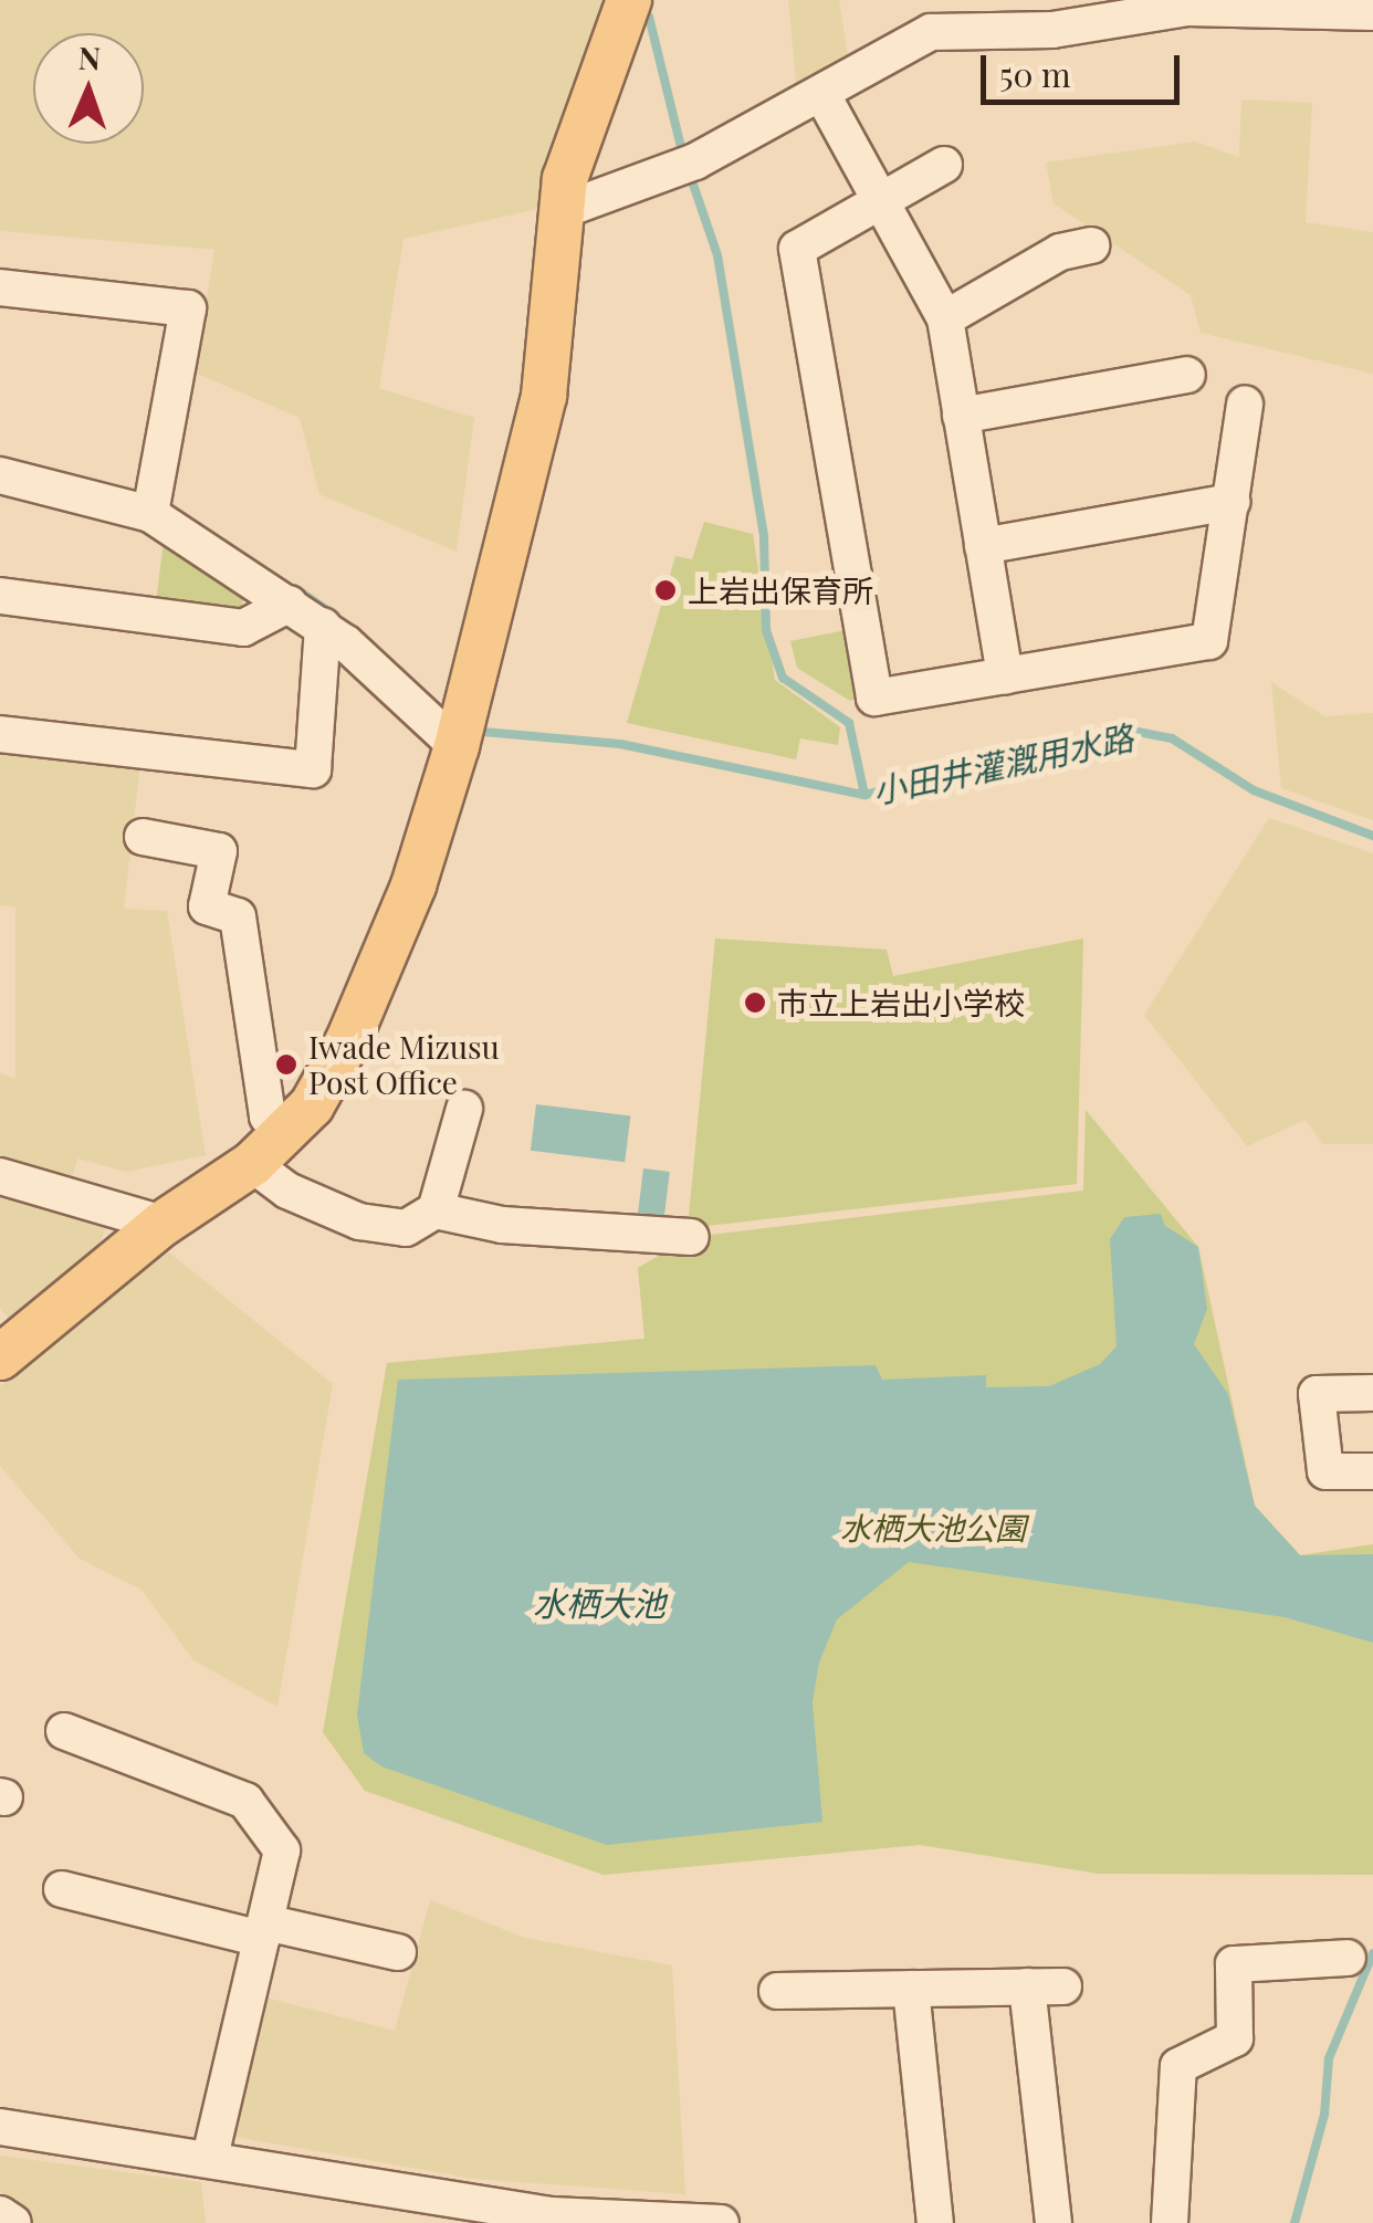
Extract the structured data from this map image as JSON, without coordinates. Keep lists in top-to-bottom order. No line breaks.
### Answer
{"water":["小田井灌漑用水路","水栖大池"],"parks":["水栖大池公園"],"places":["上岩出保育所","市立上岩出小学校","Iwade Mizusu Post Office"],"scale_bar":"50 m","north":"top"}
